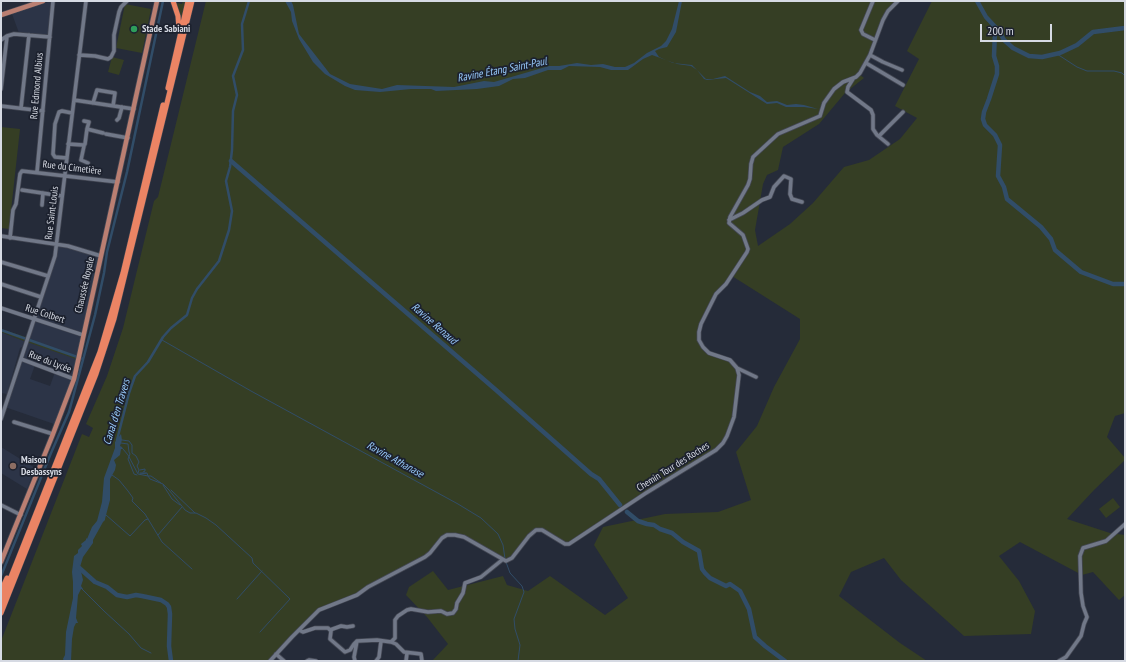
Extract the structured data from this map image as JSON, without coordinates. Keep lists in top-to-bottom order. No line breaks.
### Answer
{"streets":{"main road":["Chaussée Royale"],"street":["Rue Edmond Albius","Rue du Cimetière","Rue Saint-Louis","Rue Colbert","Rue du Lycée","Chemin Tour des Roches"]},"crossings":[["Rue Edmond Albius","Rue du Cimetière"],["Rue du Cimetière","Rue Saint-Louis"],["Rue du Cimetière","Chaussée Royale"],["Rue Saint-Louis","Rue Colbert"],["Rue Saint-Louis","Rue du Lycée"],["Chaussée Royale","Rue Colbert"],["Chaussée Royale","Rue du Lycée"]],"water":["Ravine Étang Saint-Paul","Ravine Renaud","Canal d'en Travers","Ravine Athanase"],"places":["Stade Sabiani","Maison Desbassyns"],"scale_bar":"200 m"}
